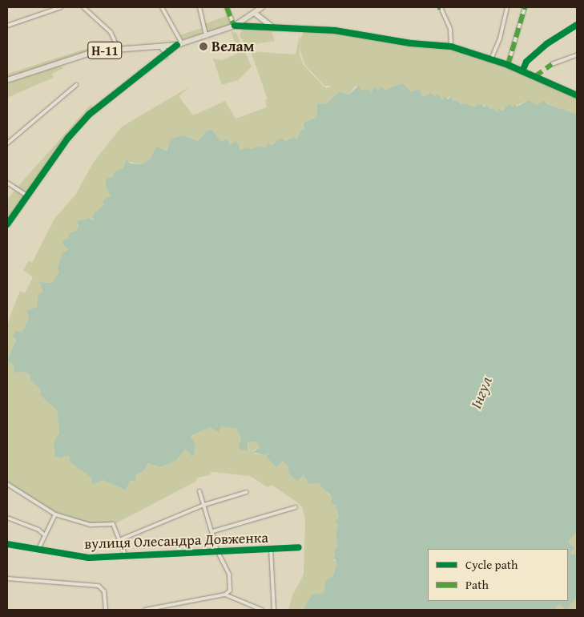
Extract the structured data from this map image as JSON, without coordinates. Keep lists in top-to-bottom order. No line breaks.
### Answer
{"streets":{"main road":["Н-11"],"street":["вулиця Олесандра Довженка"]},"water":["Інгул"],"places":["Велам"],"legend":["Cycle path","Path"]}
